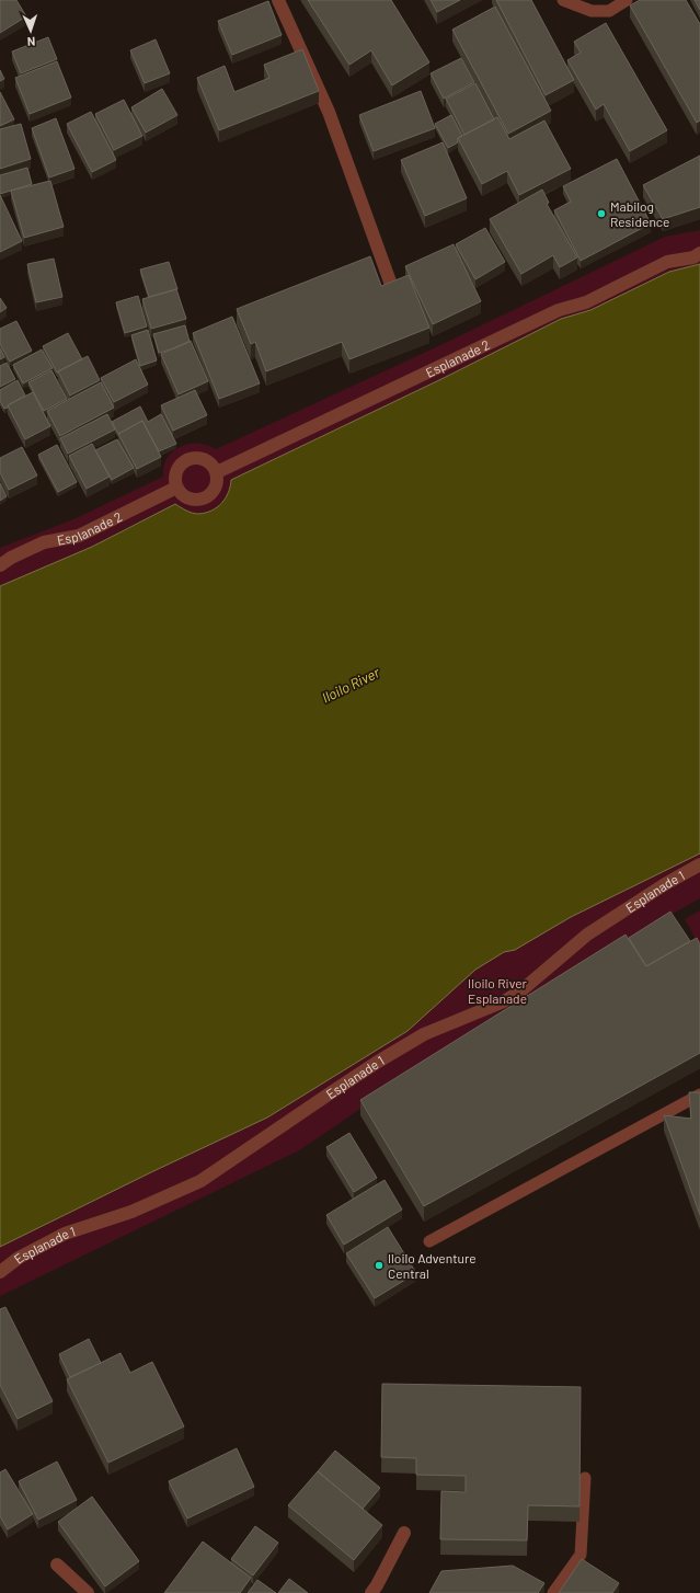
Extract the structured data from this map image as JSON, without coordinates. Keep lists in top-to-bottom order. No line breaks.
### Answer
{"streets":{"street":["Esplanade 2","Esplanade 1"]},"water":["Iloilo River"],"parks":["Iloilo River Esplanade"],"places":["Mabilog Residence","Iloilo Adventure Central"],"north":"bottom"}
